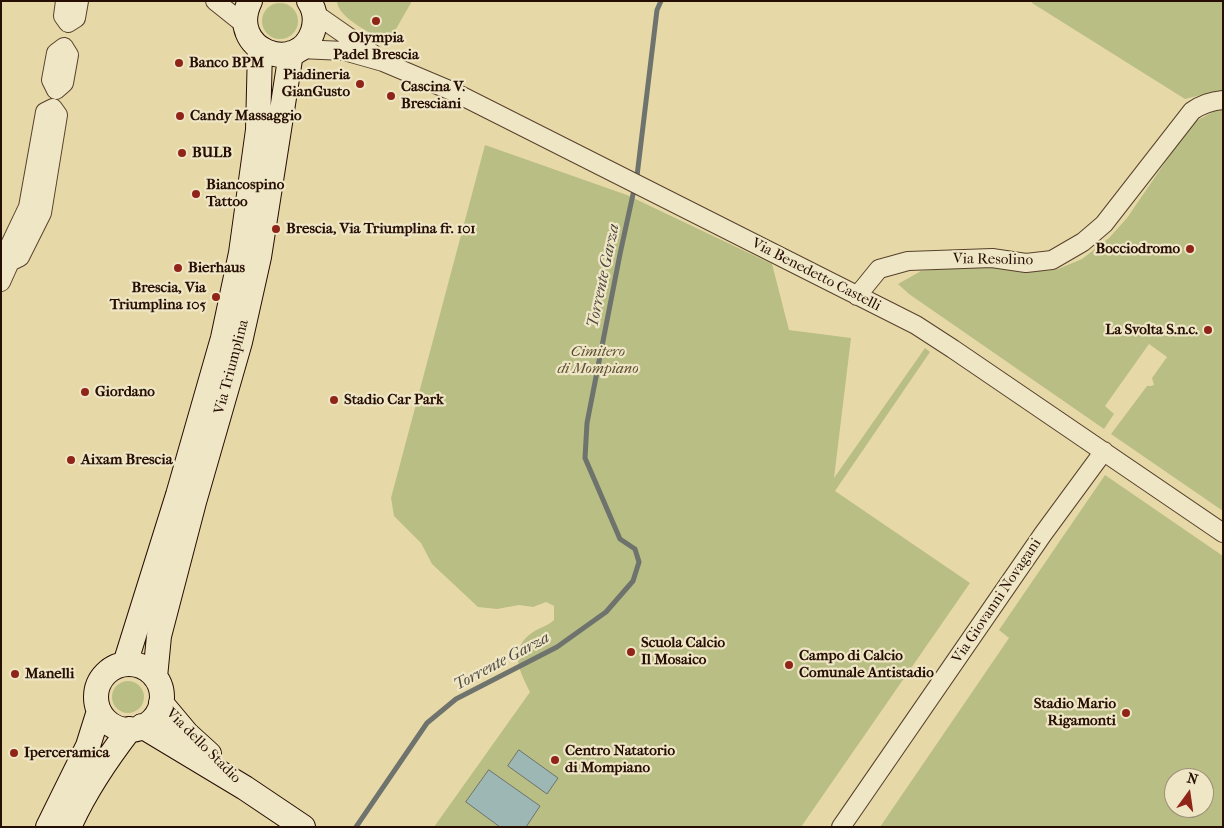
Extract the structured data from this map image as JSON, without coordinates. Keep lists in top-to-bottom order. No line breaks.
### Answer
{"streets":{"main road":["Via Triumplina","Via dello Stadio"],"street":["Via Resolino","Via Benedetto Castelli","Via Giovanni Novagani"]},"crossings":[["Via Resolino","Via Benedetto Castelli"],["Via Benedetto Castelli","Via Triumplina"],["Via Benedetto Castelli","Via Giovanni Novagani"],["Via Triumplina","Via dello Stadio"]],"water":["Torrente Garza"],"parks":["Cimitero di Mompiano"],"places":["Olympia Padel Brescia","Banco BPM","Piadineria GianGusto","Cascina V. Bresciani","Candy Massaggio","BULB","Biancospino Tattoo","Brescia, Via Triumplina fr. 101","Bocciodromo","Bierhaus","Brescia, Via Triumplina 105","La Svolta S.n.c.","Giordano","Stadio Car Park","Aixam Brescia","Scuola Calcio Il Mosaico","Campo di Calcio Comunale Antistadio","Manelli","Stadio Mario Rigamonti","Iperceramica","Centro Natatorio di Mompiano"],"north":"top"}
